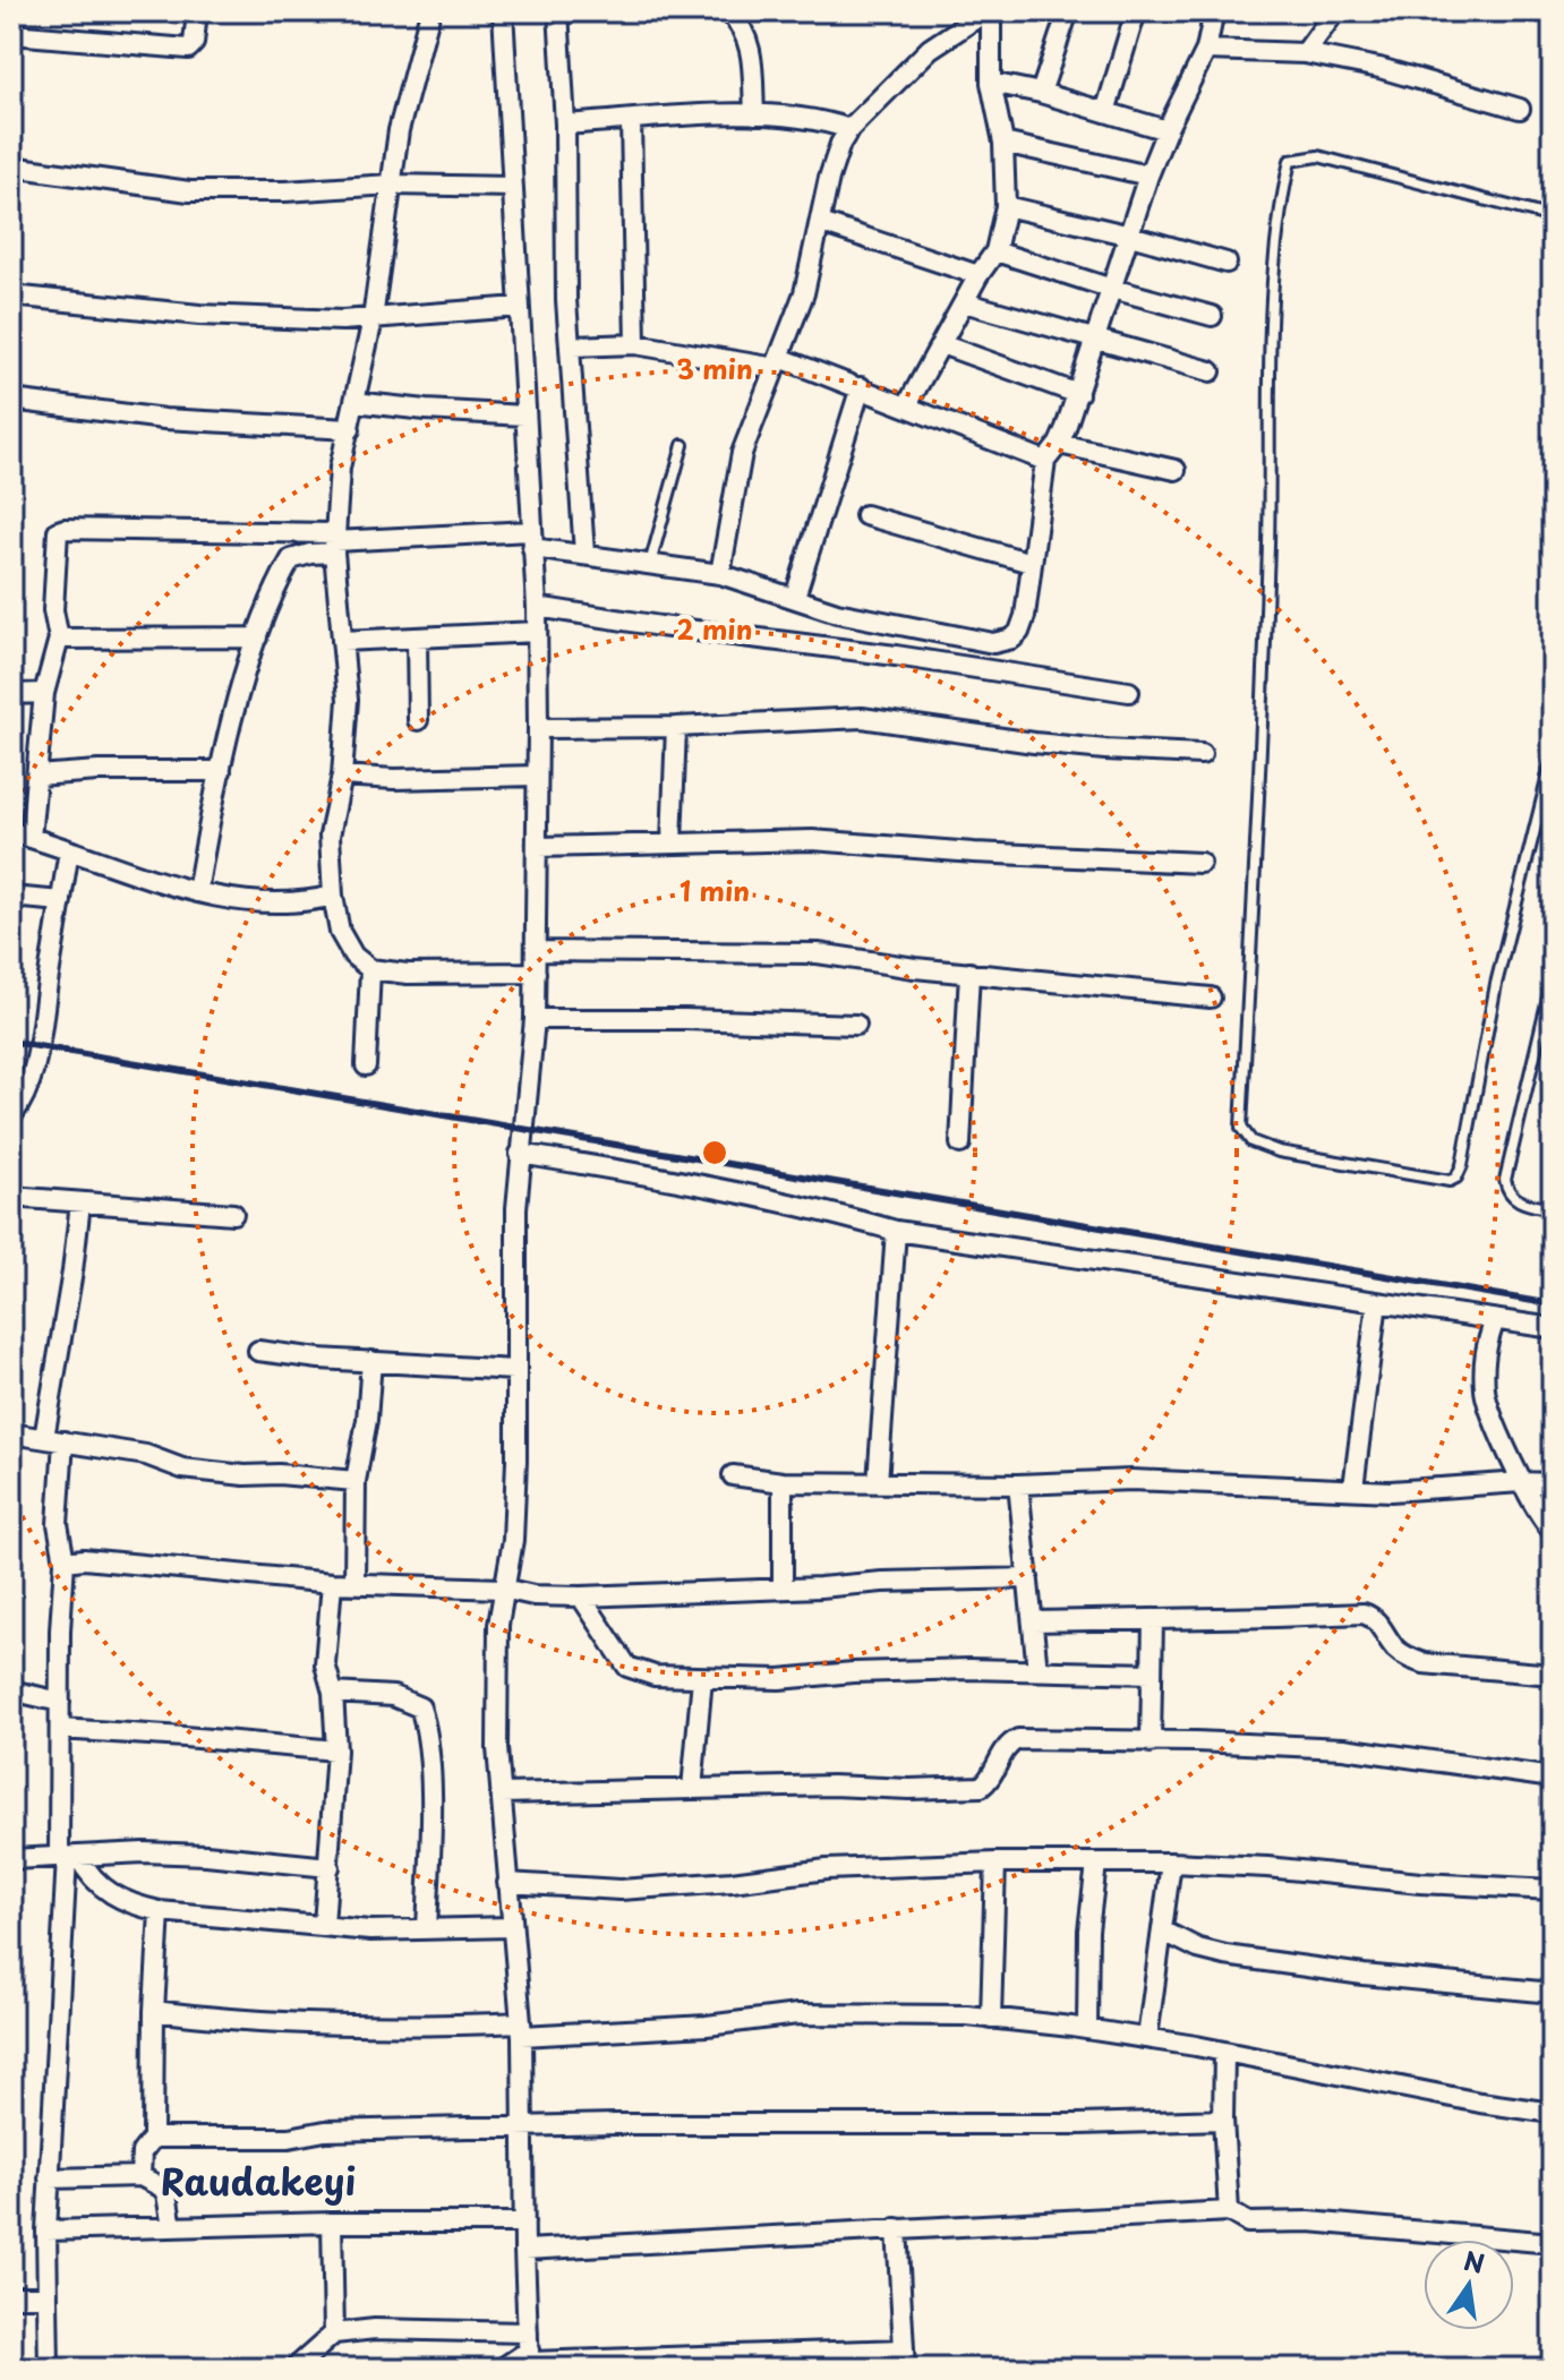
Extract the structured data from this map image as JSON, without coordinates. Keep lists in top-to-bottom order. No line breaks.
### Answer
{"districts":["Raudakeyi"],"north":"top","rings":["3 min","2 min","1 min"]}
